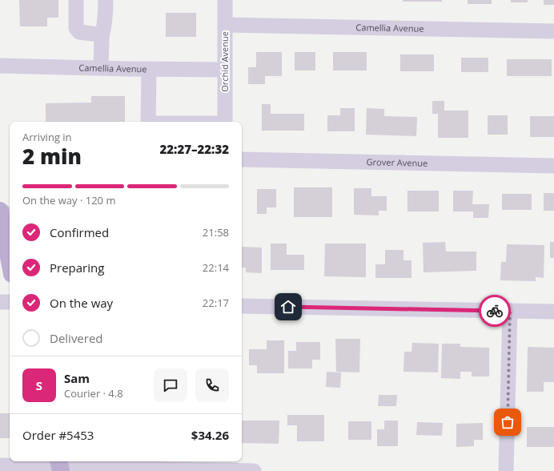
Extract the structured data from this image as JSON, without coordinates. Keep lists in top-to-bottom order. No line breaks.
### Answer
{"streets":{"street":["Camellia Avenue","Orchid Avenue","Grover Avenue"]},"crossings":[["Camellia Avenue","Orchid Avenue"]],"page":{"heading":["2 min","Arriving in","22:27–22:32"],"panel":["Sam","Courier · 4.8","Order #5453","$34.26"],"bar":"On the way · 120 m","list":[["Confirmed","21:58"],["Preparing","22:14"],["On the way","22:17"],"Delivered"],"round":"S"}}
